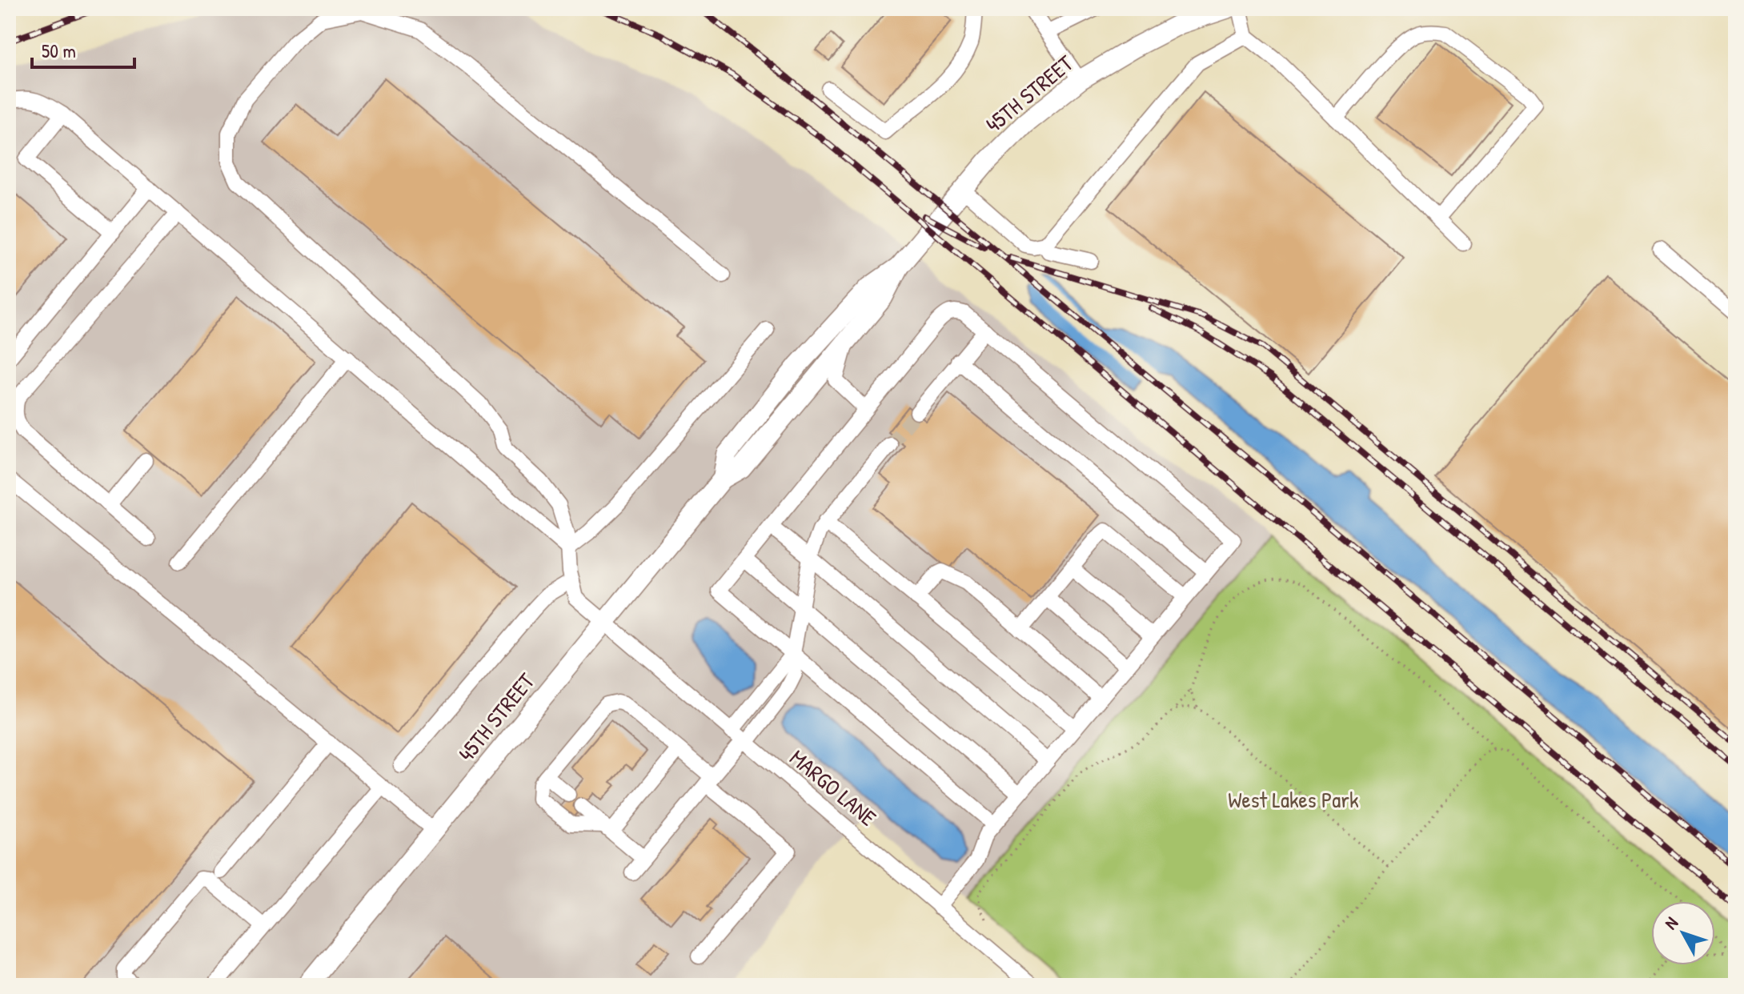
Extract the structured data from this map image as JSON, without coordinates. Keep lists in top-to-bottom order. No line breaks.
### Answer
{"streets":{"main road":["45TH STREET"],"street":["MARGO LANE"]},"crossings":[["45TH STREET","MARGO LANE"]],"parks":["West Lakes Park"],"scale_bar":"50 m","north":"top left"}
